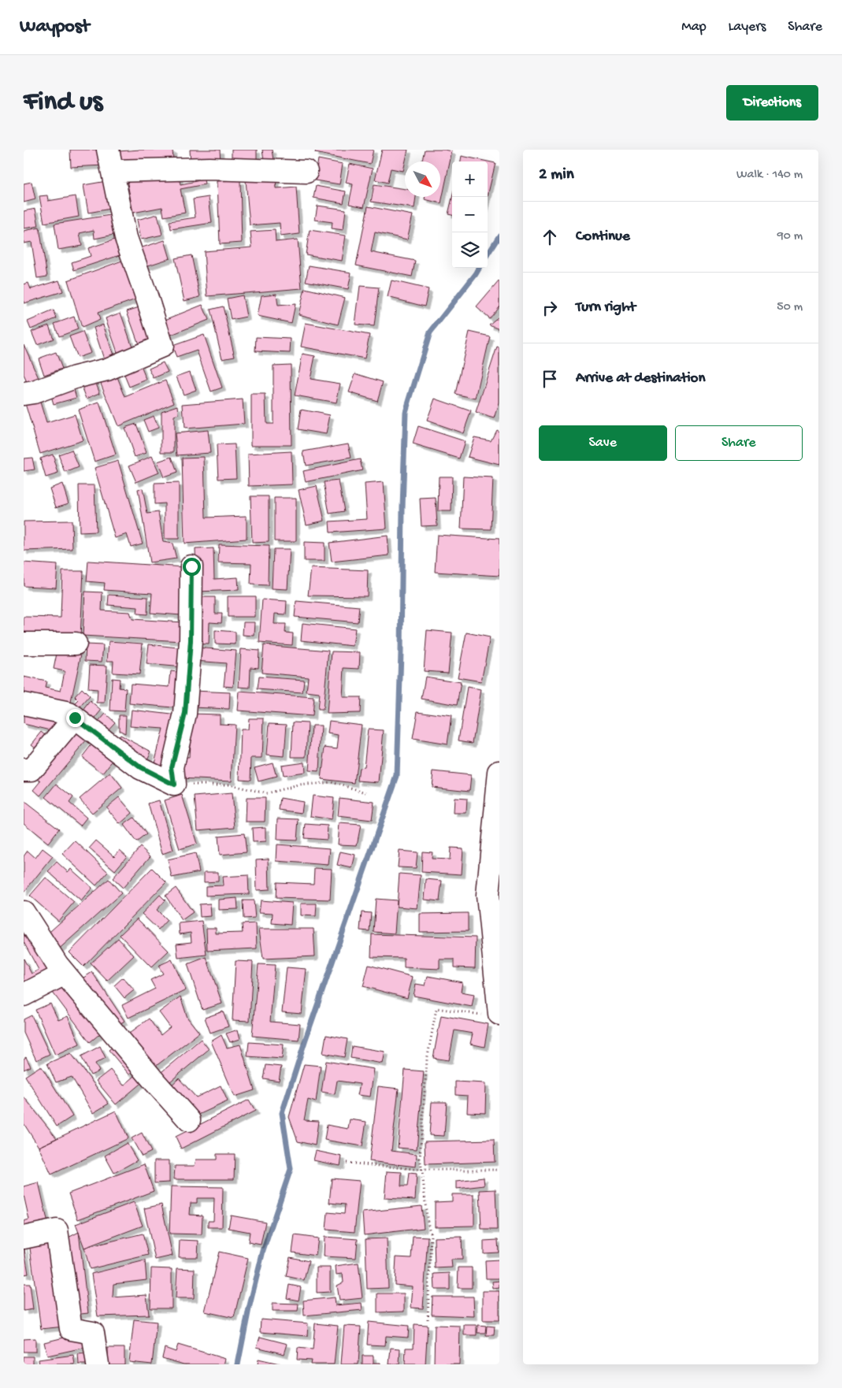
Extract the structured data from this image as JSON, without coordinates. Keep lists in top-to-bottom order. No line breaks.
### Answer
{"north":"bottom right","page":{"header":"Waypost","nav":["Map","Layers","Share"],"buttons":["Directions",["Save","Share"]],"title":"Find us","heading":["2 min","Walk · 140 m"],"map_buttons":["+","−"],"list":[["Continue","90 m"],["Turn right","50 m"],"Arrive at destination"]}}
